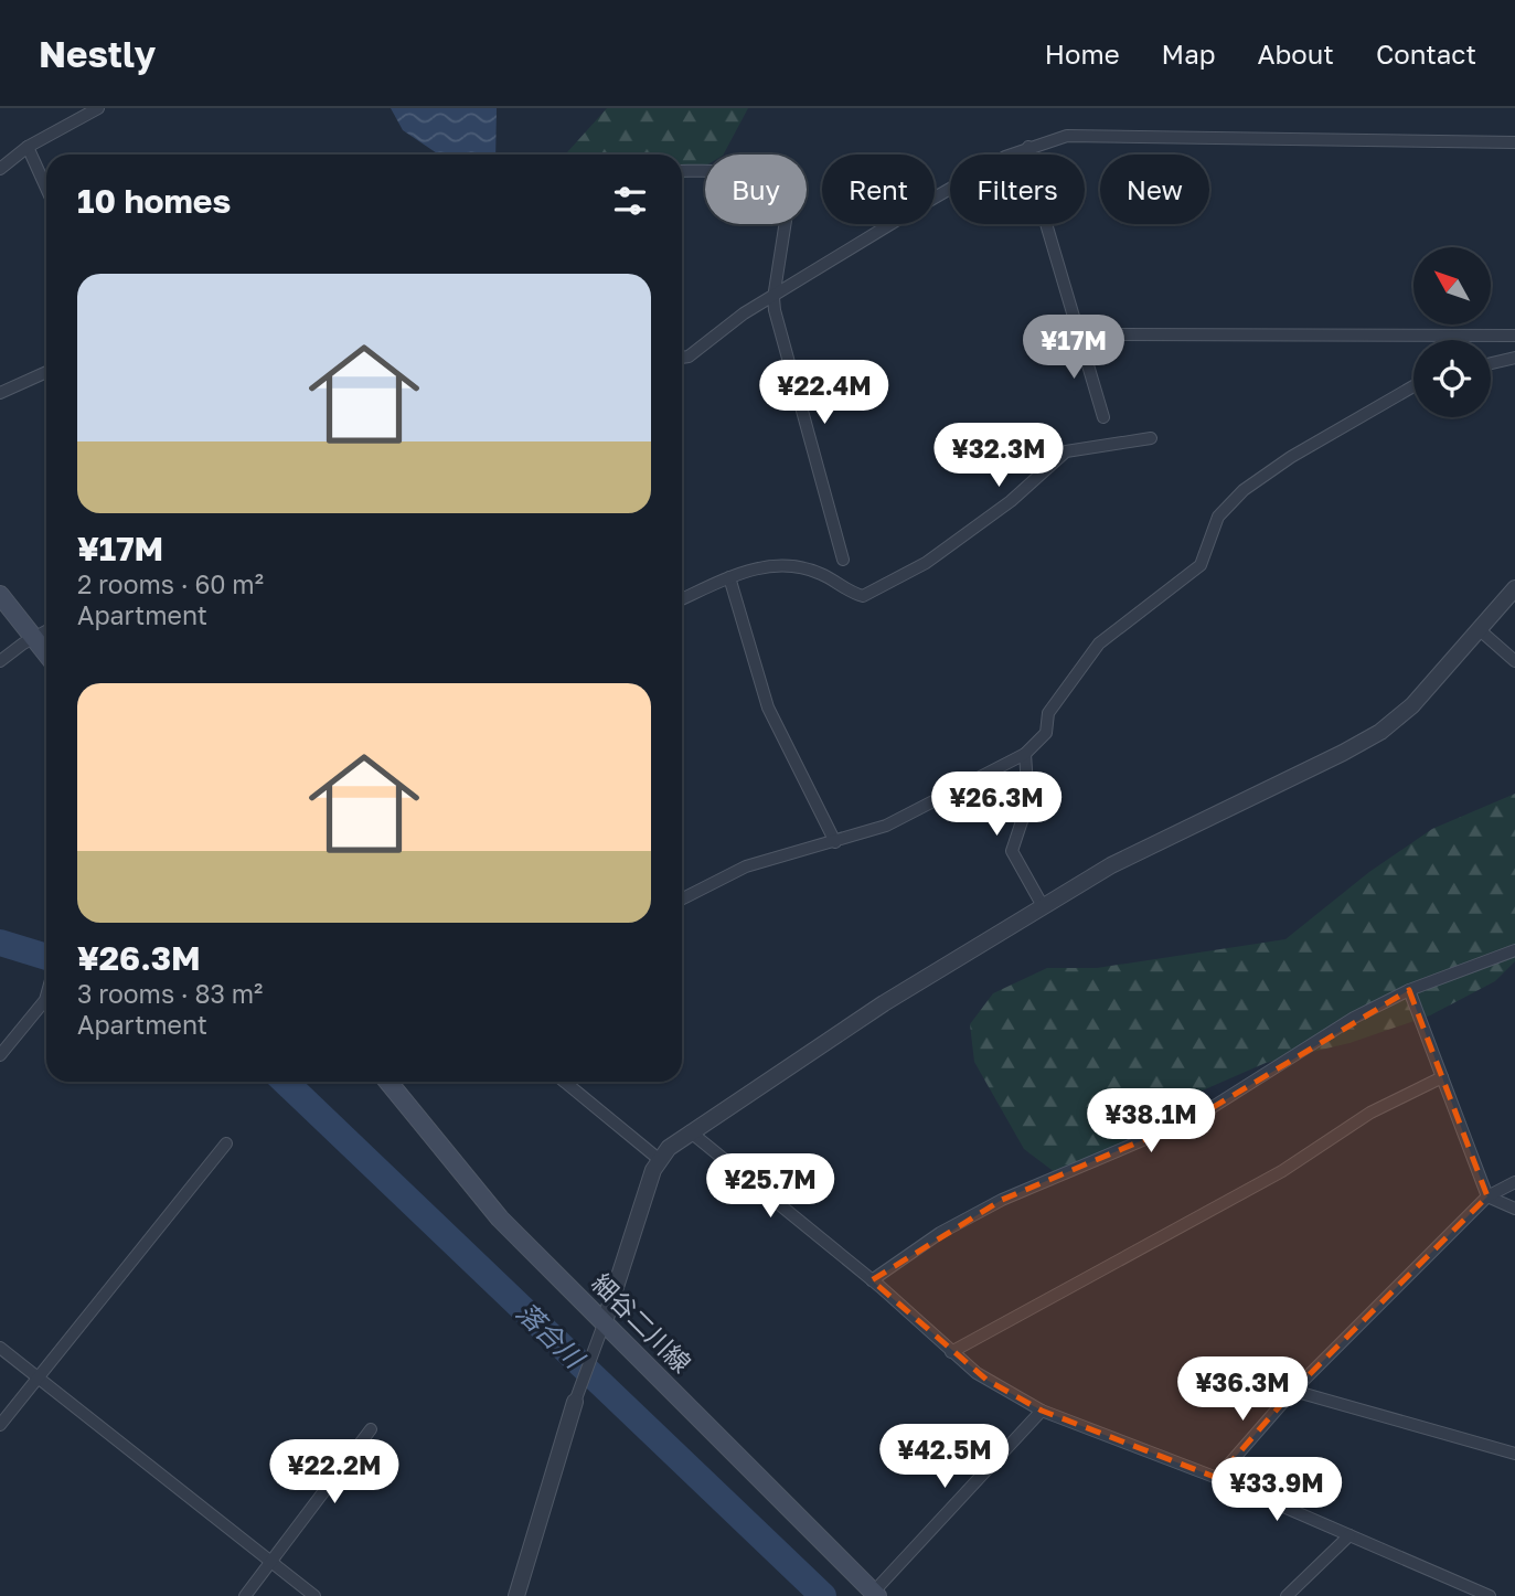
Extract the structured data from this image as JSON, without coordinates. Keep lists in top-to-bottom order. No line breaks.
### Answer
{"streets":{"main road":["細谷二川線"]},"water":["落合川"],"north":"top left","page":{"header":"Nestly","nav":["Home","Map","About","Contact"],"chip":["Buy","Rent","Filters","New"],"heading":"10 homes","list":[{"name":"¥17M","note":"2 rooms · 60 m² · Apartment"},{"name":"¥26.3M","note":"3 rooms · 83 m² · Apartment"}],"price":["¥17M","¥22.4M","¥32.3M","¥26.3M","¥38.1M","¥25.7M","¥36.3M","¥42.5M","¥22.2M","¥33.9M"]}}
